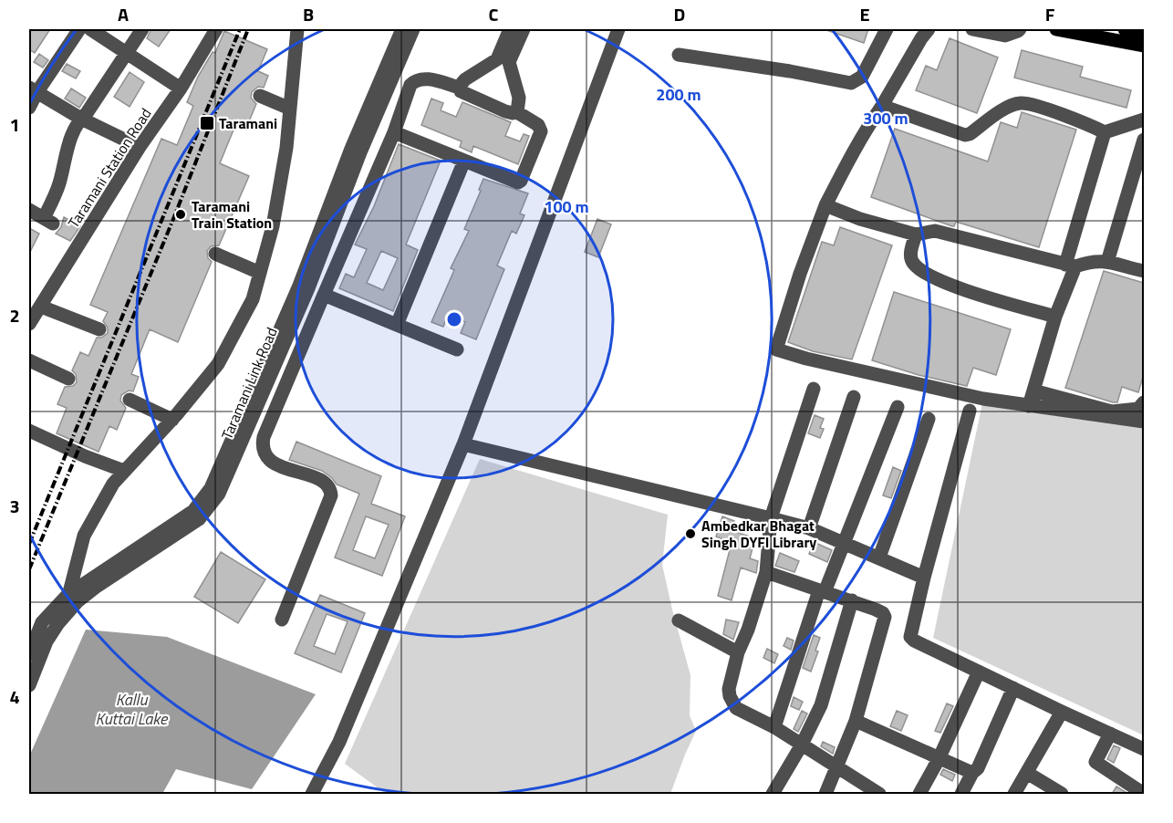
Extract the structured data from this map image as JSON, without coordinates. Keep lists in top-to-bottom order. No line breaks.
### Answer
{"streets":{"street":["Taramani Station Road","Taramani Link Road"]},"water":["Kallu Kuttai Lake"],"places":{"transit":["Taramani"],"other":["Taramani Train Station","Ambedkar Bhagat Singh DYFI Library"]},"grid":{"columns":["A","B","C","D","E","F"],"rows":["1","2","3","4"]},"rings":["200 m","300 m","100 m"]}
